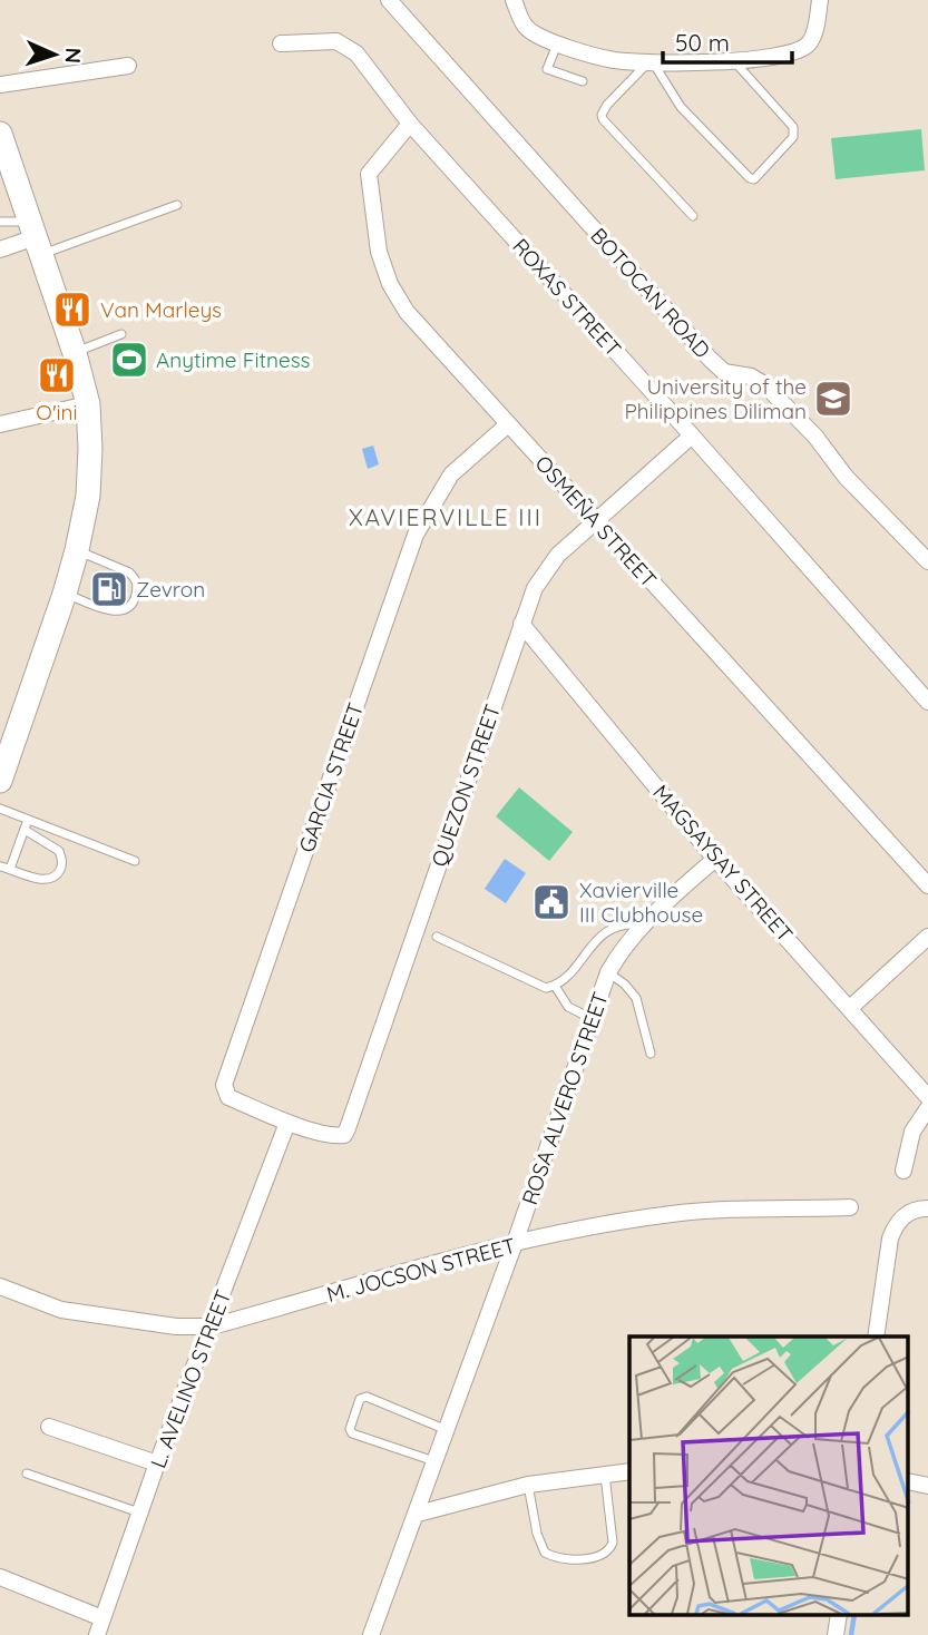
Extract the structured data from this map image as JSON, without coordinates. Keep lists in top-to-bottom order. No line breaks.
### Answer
{"streets":{"street":["BOTOCAN ROAD","ROXAS STREET","OSMEÑA STREET","GARCIA STREET","QUEZON STREET","MAGSAYSAY STREET","ROSA ALVERO STREET","M. JOCSON STREET","L. AVELINO STREET"]},"crossings":[["ROXAS STREET","OSMEÑA STREET"],["ROXAS STREET","QUEZON STREET"],["OSMEÑA STREET","GARCIA STREET"],["OSMEÑA STREET","QUEZON STREET"],["GARCIA STREET","QUEZON STREET"],["GARCIA STREET","L. AVELINO STREET"],["QUEZON STREET","MAGSAYSAY STREET"],["QUEZON STREET","L. AVELINO STREET"],["MAGSAYSAY STREET","ROSA ALVERO STREET"],["ROSA ALVERO STREET","M. JOCSON STREET"],["M. JOCSON STREET","L. AVELINO STREET"]],"districts":["XAVIERVILLE III"],"places":{"restaurant":["Van Marleys","O'ini"],"sports":["Anytime Fitness"],"school or university":["University of the Philippines Diliman"],"fuel station":["Zevron"],"public building":["Xavierville III Clubhouse"]},"scale_bar":"50 m","north":"right"}
